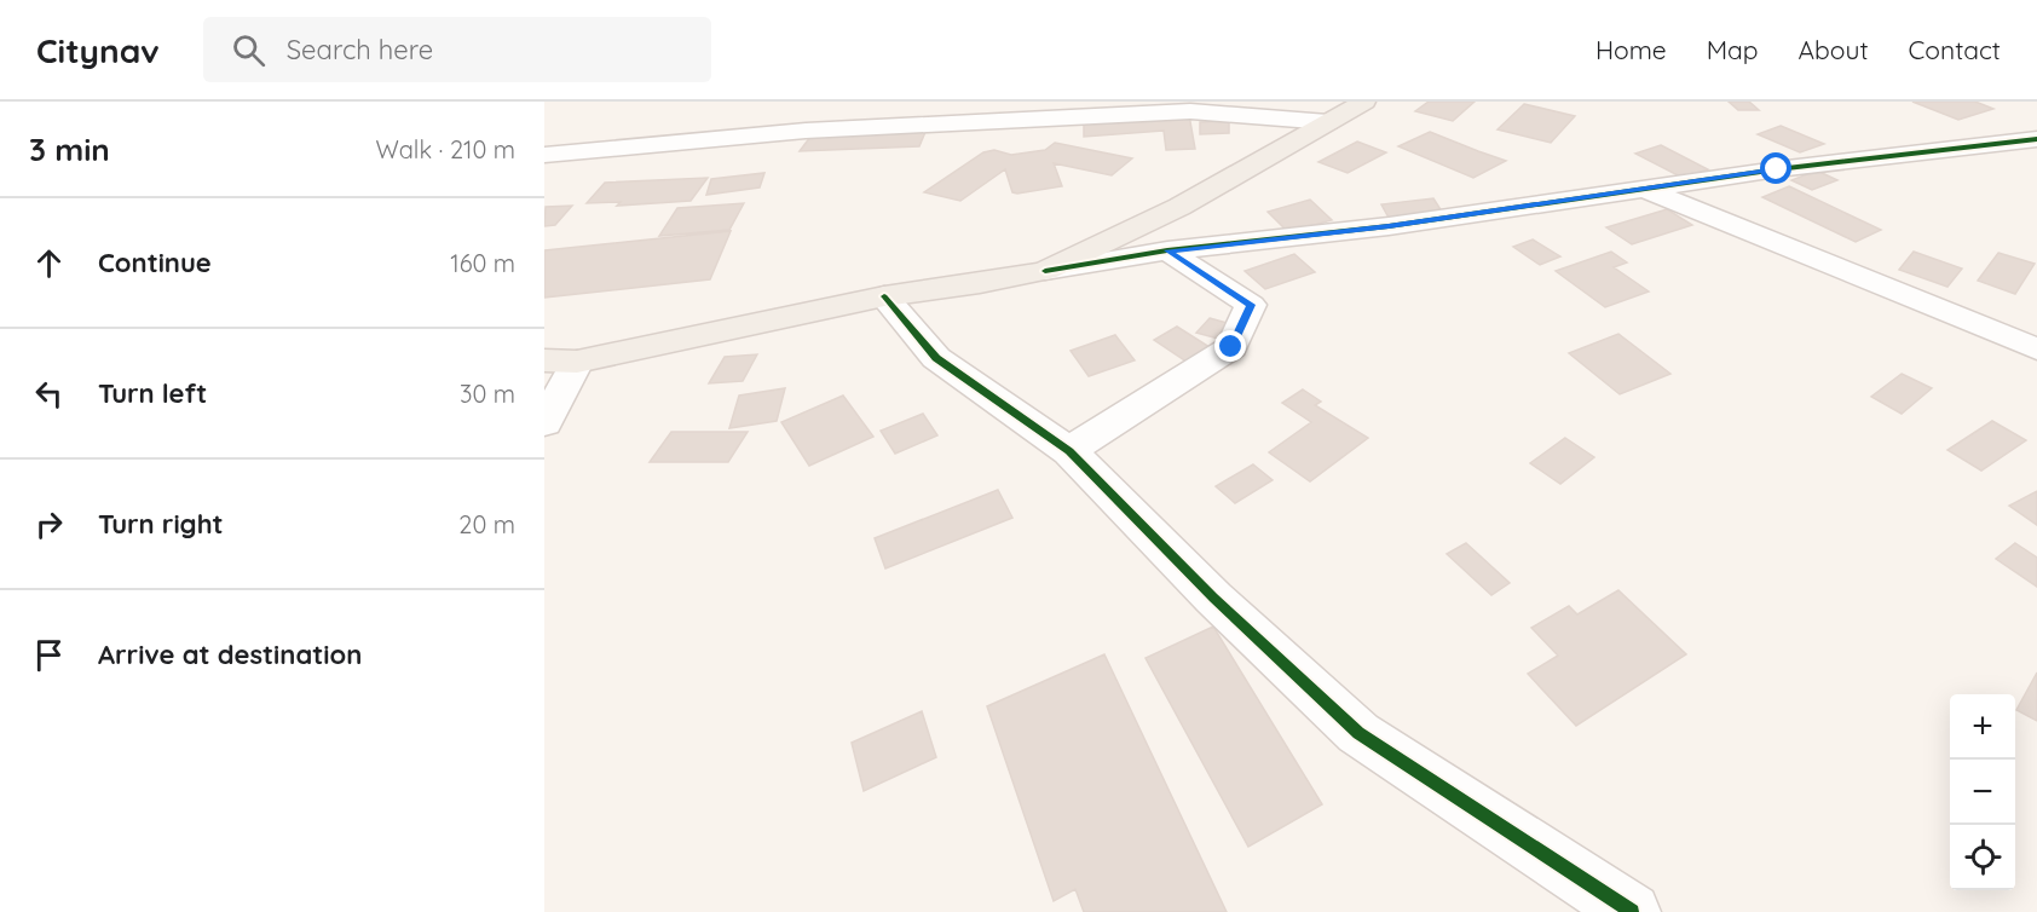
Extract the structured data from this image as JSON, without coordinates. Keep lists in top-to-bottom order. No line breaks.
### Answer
{"page":{"header":"Citynav","search":"Search here","nav":["Home","Map","About","Contact"],"heading":["3 min","Walk · 210 m"],"list":[["Continue","160 m"],["Turn left","30 m"],["Turn right","20 m"],"Arrive at destination"],"map_buttons":["+","−"]}}
